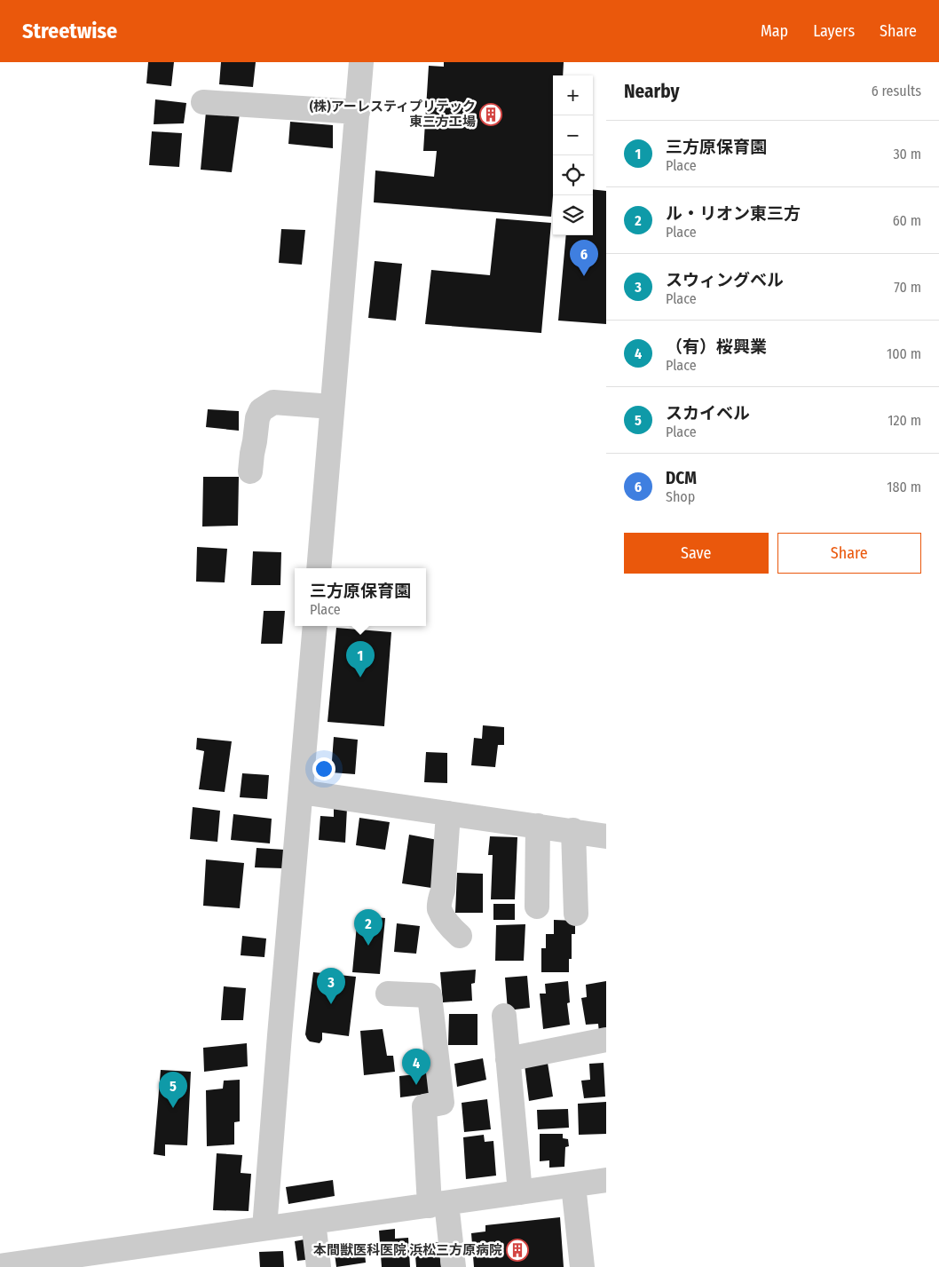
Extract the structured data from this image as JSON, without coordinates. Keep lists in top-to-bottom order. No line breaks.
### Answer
{"places":{"building":["(株)アーレスティプリテック 東三方工場","本間獣医科医院 浜松三方原病院"]},"page":{"header":"Streetwise","nav":["Map","Layers","Share"],"heading":["Nearby","6 results"],"map_buttons":["+","−"],"list":[{"mark":"1","name":"三方原保育園","note":"Place","value":"30 m"},{"mark":"2","name":"ル・リオン東三方","note":"Place","value":"60 m"},{"mark":"3","name":"スウィングベル","note":"Place","value":"70 m"},{"mark":"4","name":"（有）桜興業","note":"Place","value":"100 m"},{"mark":"5","name":"スカイベル","note":"Place","value":"120 m"},{"mark":"6","name":"DCM","note":"Shop","value":"180 m"}],"pins":["6","1","2","3","4","5"],"buttons":["Save","Share"],"popup":["三方原保育園","Place"]}}
